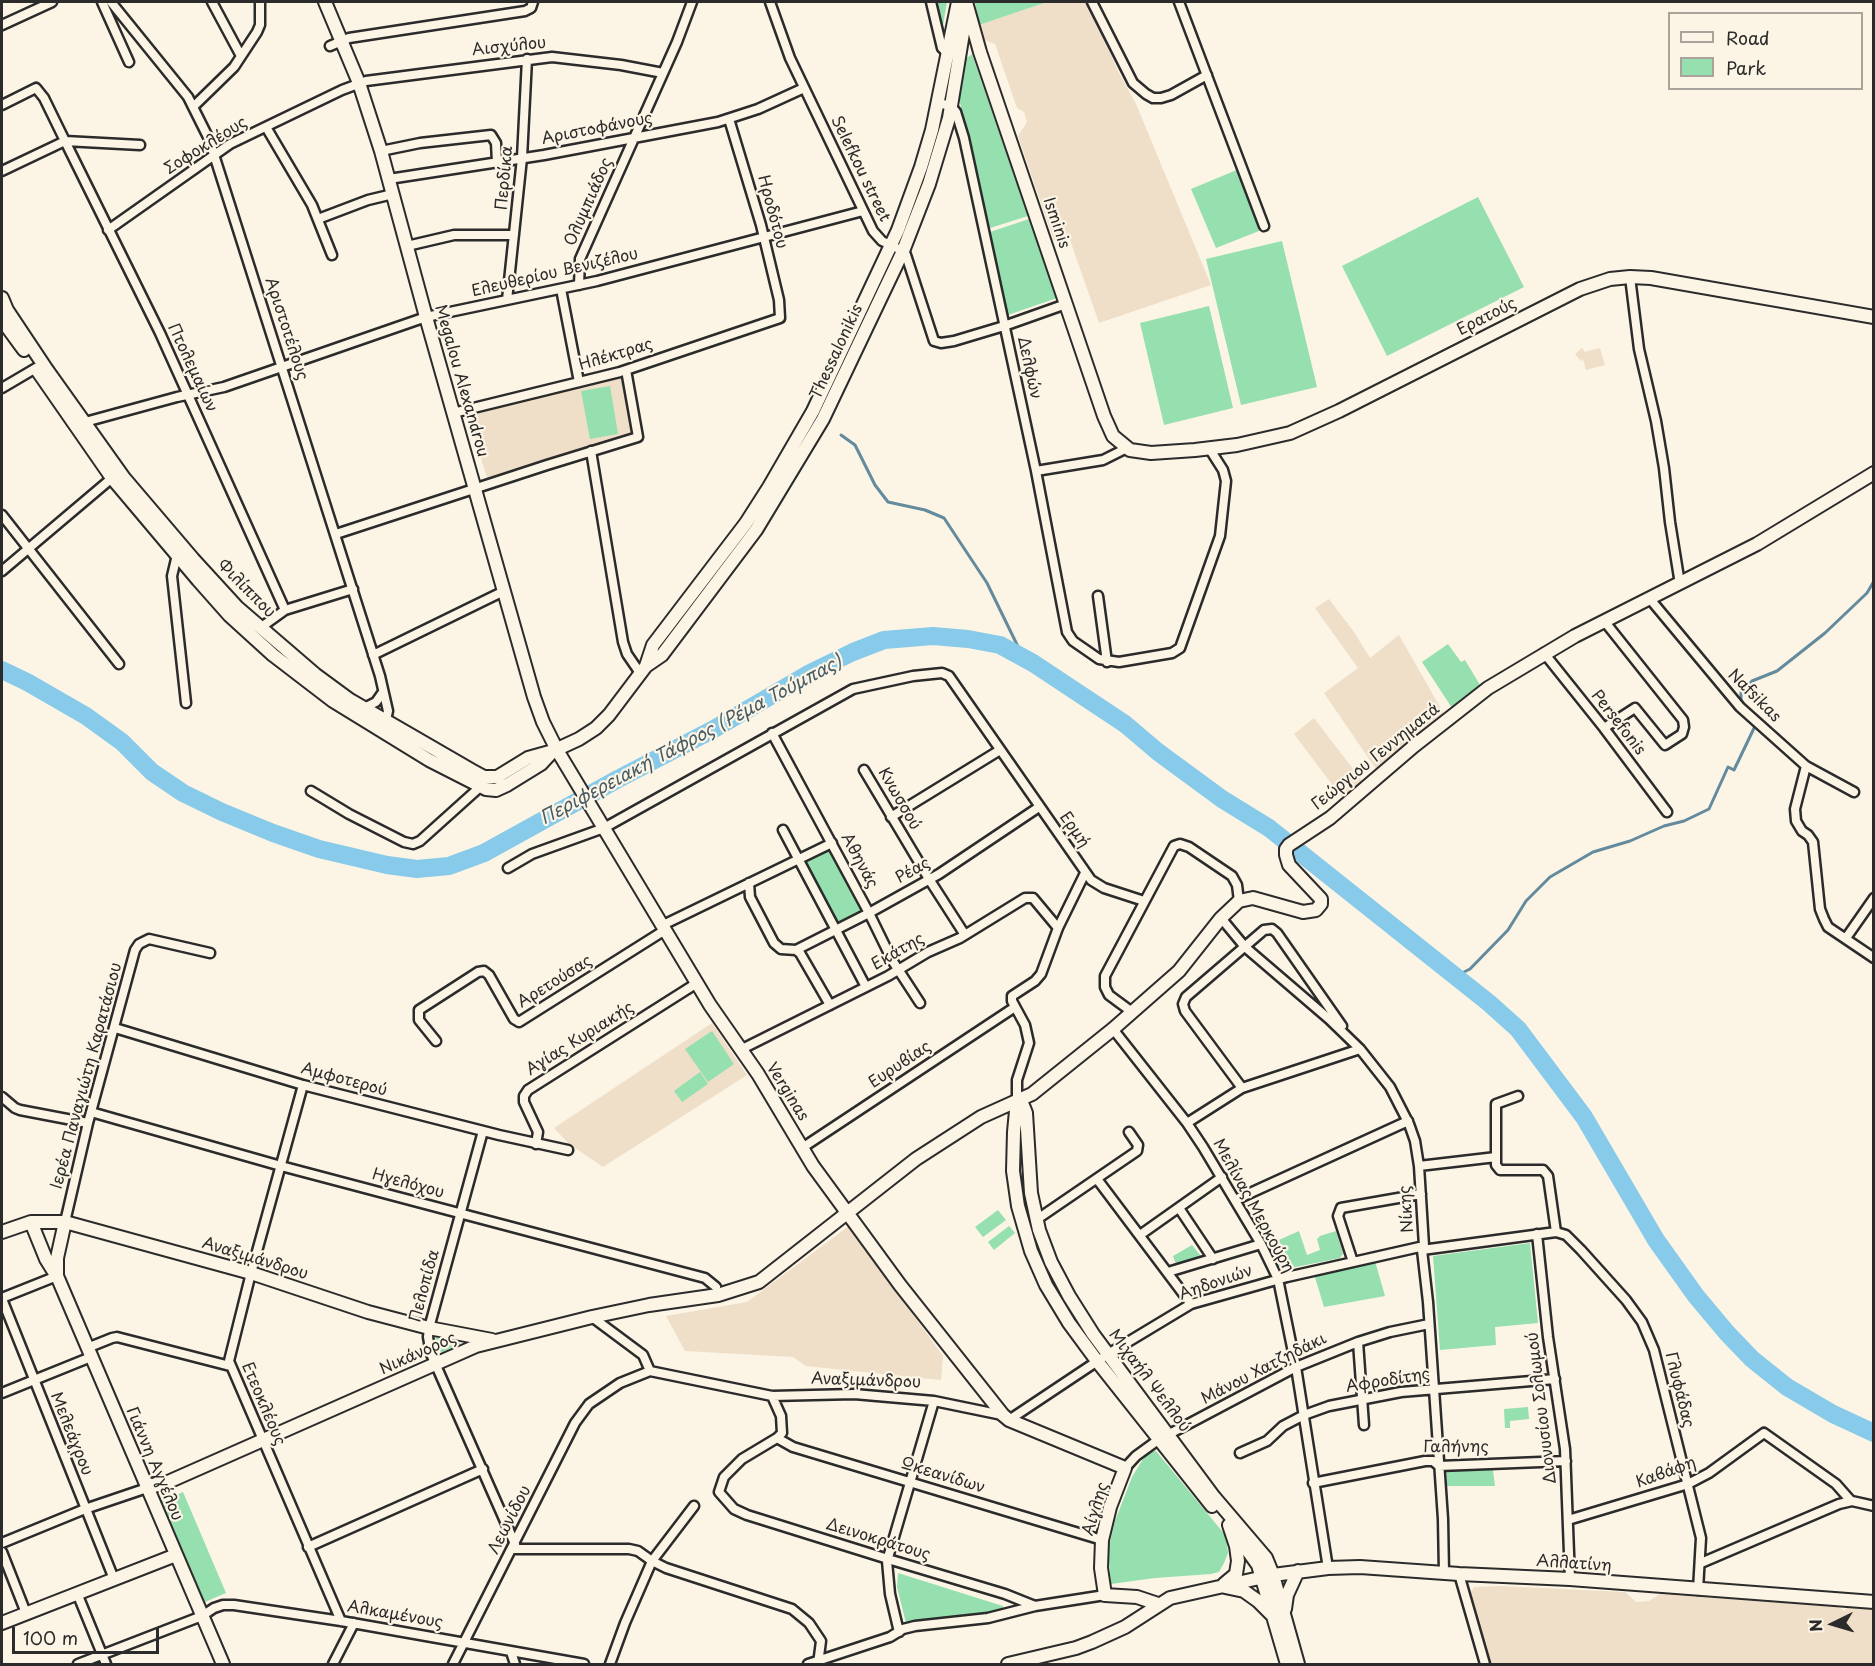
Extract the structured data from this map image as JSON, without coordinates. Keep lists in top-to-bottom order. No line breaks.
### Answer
{"streets":{"street":["Αισχύλου","Αριστοφάνους","Σοφοκλέους","Selefkou street","Περδίκα","Ολυμπιάδος","Ηροδότου","Isminis","Ελευθερίου Βενιζέλου","Ερατούς","Αριστοτέλους","Thessalonikis","Ηλέκτρας","Πτολεμαίων","Δελφών","Megalou Alexandrou","Φιλίππου","Nafsikas","Persefonis","Γεώργιου Γεννηματά","Κνωσσού","Ερμή","Αθηνάς","Ρέας","Εκάτης","Αρετούσας","Αγίας Κυριακής","Ευρυβίας","Ιερέα Παναγιώτη Καρατάσιου","Αμφοτερού","Verginas","Ηγελόχου","Μελίνας Μερκούρη","Νίκης","Αναξιμάνδρου","Αηδονιών","Πελοπίδα","Νικάνορος","Μάνου Χατζηδάκι","Μιχαήλ Ψελλού","Αφροδίτης","Γλυφάδας","Ετεοκλέους","Διονυσίου Σολωμού","Μελεάγρου","Γαλήνης","Γιάννη Αγγέλου","Καβάφη","Ωκεανίδων","Αίγλης","Λεωνίδου","Δεινοκράτους","Αλλατίνη","Αλκαμένους"]},"crossings":[["Αισχύλου","Σοφοκλέους"],["Αισχύλου","Περδίκα"],["Αισχύλου","Ολυμπιάδος"],["Αισχύλου","Megalou Alexandrou"],["Αριστοφάνους","Selefkou street"],["Αριστοφάνους","Περδίκα"],["Αριστοφάνους","Ολυμπιάδος"],["Αριστοφάνους","Ηροδότου"],["Αριστοφάνους","Megalou Alexandrou"],["Σοφοκλέους","Αριστοτέλους"],["Σοφοκλέους","Πτολεμαίων"],["Σοφοκλέους","Megalou Alexandrou"],["Selefkou street","Ελευθερίου Βενιζέλου"],["Selefkou street","Thessalonikis"],["Selefkou street","Δελφών"],["Περδίκα","Ελευθερίου Βενιζέλου"],["Ολυμπιάδος","Ελευθερίου Βενιζέλου"],["Ηροδότου","Ελευθερίου Βενιζέλου"],["Ηροδότου","Ηλέκτρας"],["Isminis","Ερατούς"],["Isminis","Thessalonikis"],["Ελευθερίου Βενιζέλου","Αριστοτέλους"],["Ελευθερίου Βενιζέλου","Πτολεμαίων"],["Ελευθερίου Βενιζέλου","Megalou Alexandrou"],["Ελευθερίου Βενιζέλου","Φιλίππου"],["Αριστοτέλους","Φιλίππου"],["Thessalonikis","Δελφών"],["Thessalonikis","Megalou Alexandrou"],["Thessalonikis","Φιλίππου"],["Ηλέκτρας","Megalou Alexandrou"],["Megalou Alexandrou","Φιλίππου"],["Megalou Alexandrou","Verginas"],["Nafsikas","Γεώργιου Γεννηματά"],["Persefonis","Γεώργιου Γεννηματά"],["Κνωσσού","Ρέας"],["Κνωσσού","Εκάτης"],["Ερμή","Αθηνάς"],["Ερμή","Ρέας"],["Αθηνάς","Ρέας"],["Αθηνάς","Εκάτης"],["Εκάτης","Verginas"],["Αρετούσας","Verginas"],["Αγίας Κυριακής","Αμφοτερού"],["Αγίας Κυριακής","Verginas"],["Ευρυβίας","Verginas"],["Ευρυβίας","Μιχαήλ Ψελλού"],["Ιερέα Παναγιώτη Καρατάσιου","Αμφοτερού"],["Ιερέα Παναγιώτη Καρατάσιου","Ηγελόχου"],["Ιερέα Παναγιώτη Καρατάσιου","Αναξιμάνδρου"],["Ιερέα Παναγιώτη Καρατάσιου","Γιάννη Αγγέλου"],["Αμφοτερού","Πελοπίδα"],["Αμφοτερού","Ετεοκλέους"],["Verginas","Αναξιμάνδρου"],["Verginas","Αηδονιών"],["Verginas","Νικάνορος"],["Ηγελόχου","Πελοπίδα"],["Ηγελόχου","Ετεοκλέους"],["Μελίνας Μερκούρη","Αηδονιών"],["Μελίνας Μερκούρη","Μάνου Χατζηδάκι"],["Μελίνας Μερκούρη","Αφροδίτης"],["Μελίνας Μερκούρη","Γαλήνης"],["Μελίνας Μερκούρη","Αλλατίνη"],["Νίκης","Αηδονιών"],["Νίκης","Μάνου Χατζηδάκι"],["Νίκης","Αφροδίτης"],["Νίκης","Γαλήνης"],["Νίκης","Αλλατίνη"],["Αναξιμάνδρου","Αηδονιών"],["Αναξιμάνδρου","Πελοπίδα"],["Αναξιμάνδρου","Νικάνορος"],["Αναξιμάνδρου","Μάνου Χατζηδάκι"],["Αναξιμάνδρου","Ετεοκλέους"],["Αναξιμάνδρου","Γιάννη Αγγέλου"],["Αναξιμάνδρου","Αίγλης"],["Αναξιμάνδρου","Λεωνίδου"],["Αηδονιών","Μιχαήλ Ψελλού"],["Αηδονιών","Γλυφάδας"],["Αηδονιών","Διονυσίου Σολωμού"],["Πελοπίδα","Νικάνορος"],["Πελοπίδα","Λεωνίδου"],["Νικάνορος","Ετεοκλέους"],["Νικάνορος","Μελεάγρου"],["Νικάνορος","Γιάννη Αγγέλου"],["Μάνου Χατζηδάκι","Μιχαήλ Ψελλού"],["Μάνου Χατζηδάκι","Αίγλης"],["Μιχαήλ Ψελλού","Αλλατίνη"],["Αφροδίτης","Διονυσίου Σολωμού"],["Γλυφάδας","Καβάφη"],["Γλυφάδας","Αλλατίνη"],["Ετεοκλέους","Αλκαμένους"],["Διονυσίου Σολωμού","Γαλήνης"],["Διονυσίου Σολωμού","Καβάφη"],["Διονυσίου Σολωμού","Αλλατίνη"],["Γιάννη Αγγέλου","Αλκαμένους"],["Ωκεανίδων","Αίγλης"],["Ωκεανίδων","Δεινοκράτους"],["Λεωνίδου","Αλκαμένους"]],"water":["Περιφερειακή Τάφρος (Ρέμα Τούμπας)"],"legend":["Road","Park"],"scale_bar":"100 m","north":"left"}
